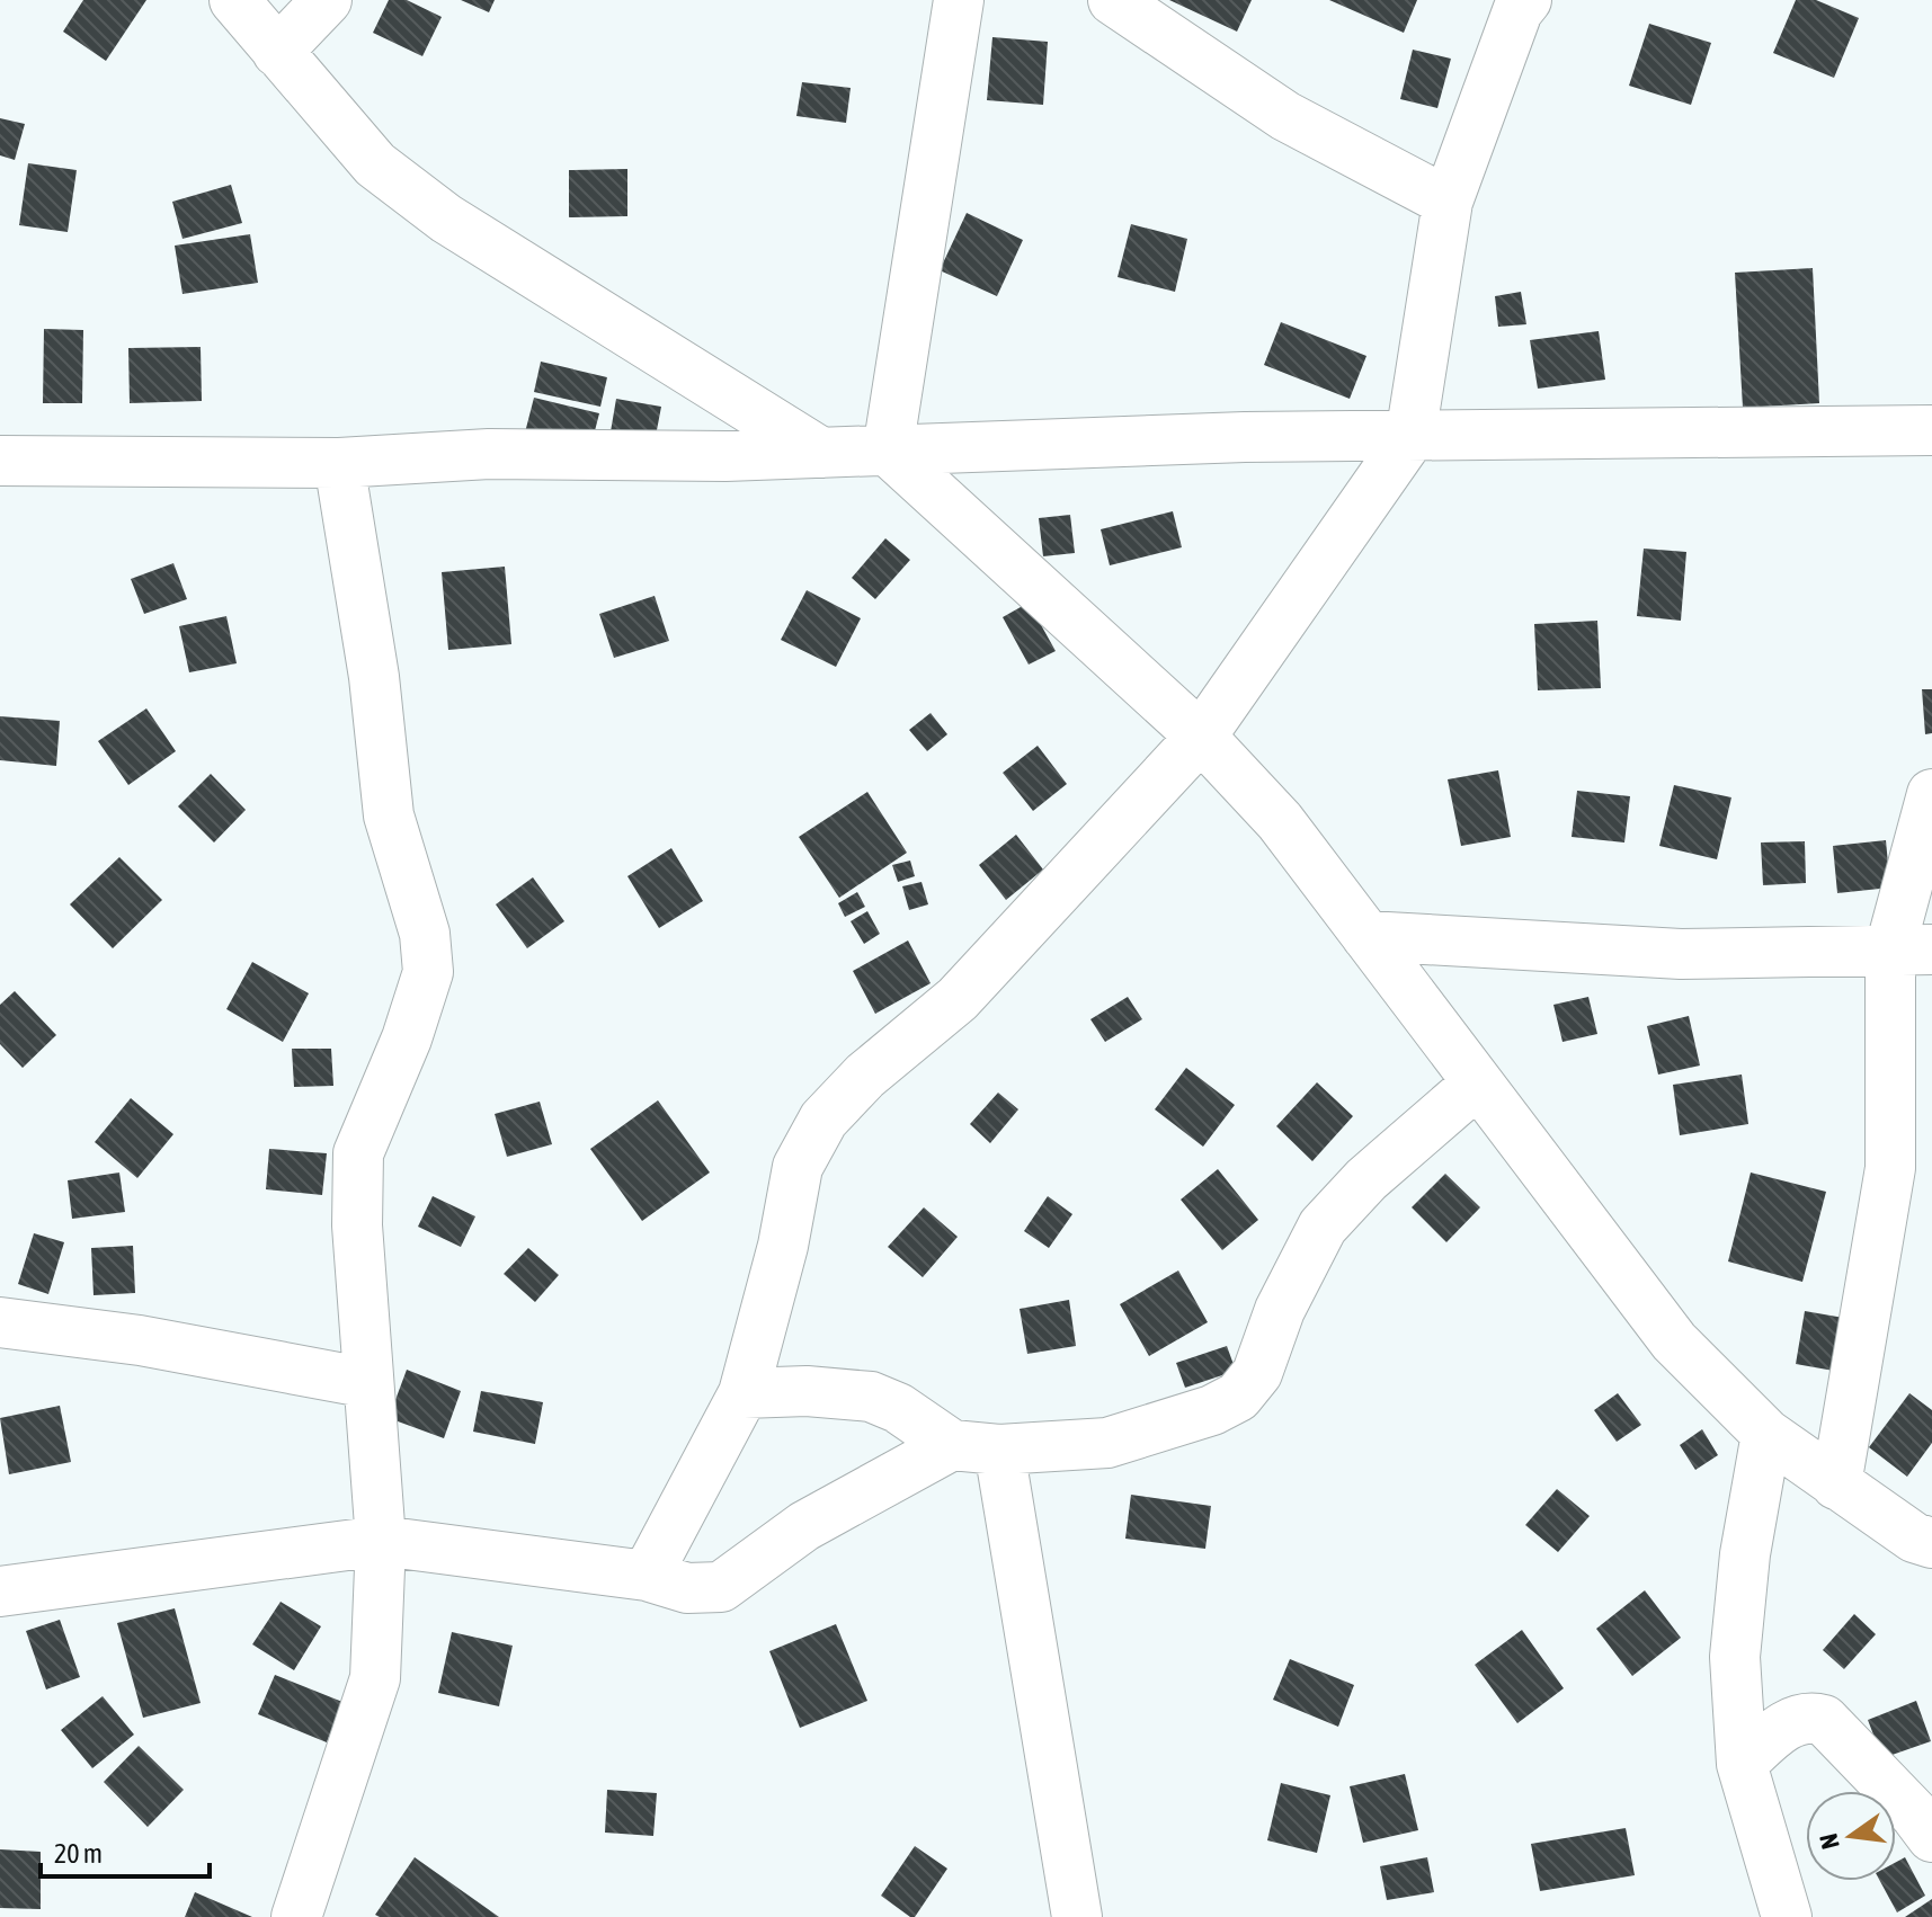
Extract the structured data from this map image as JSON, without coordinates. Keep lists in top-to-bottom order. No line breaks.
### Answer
{"scale_bar":"20 m","north":"left"}
